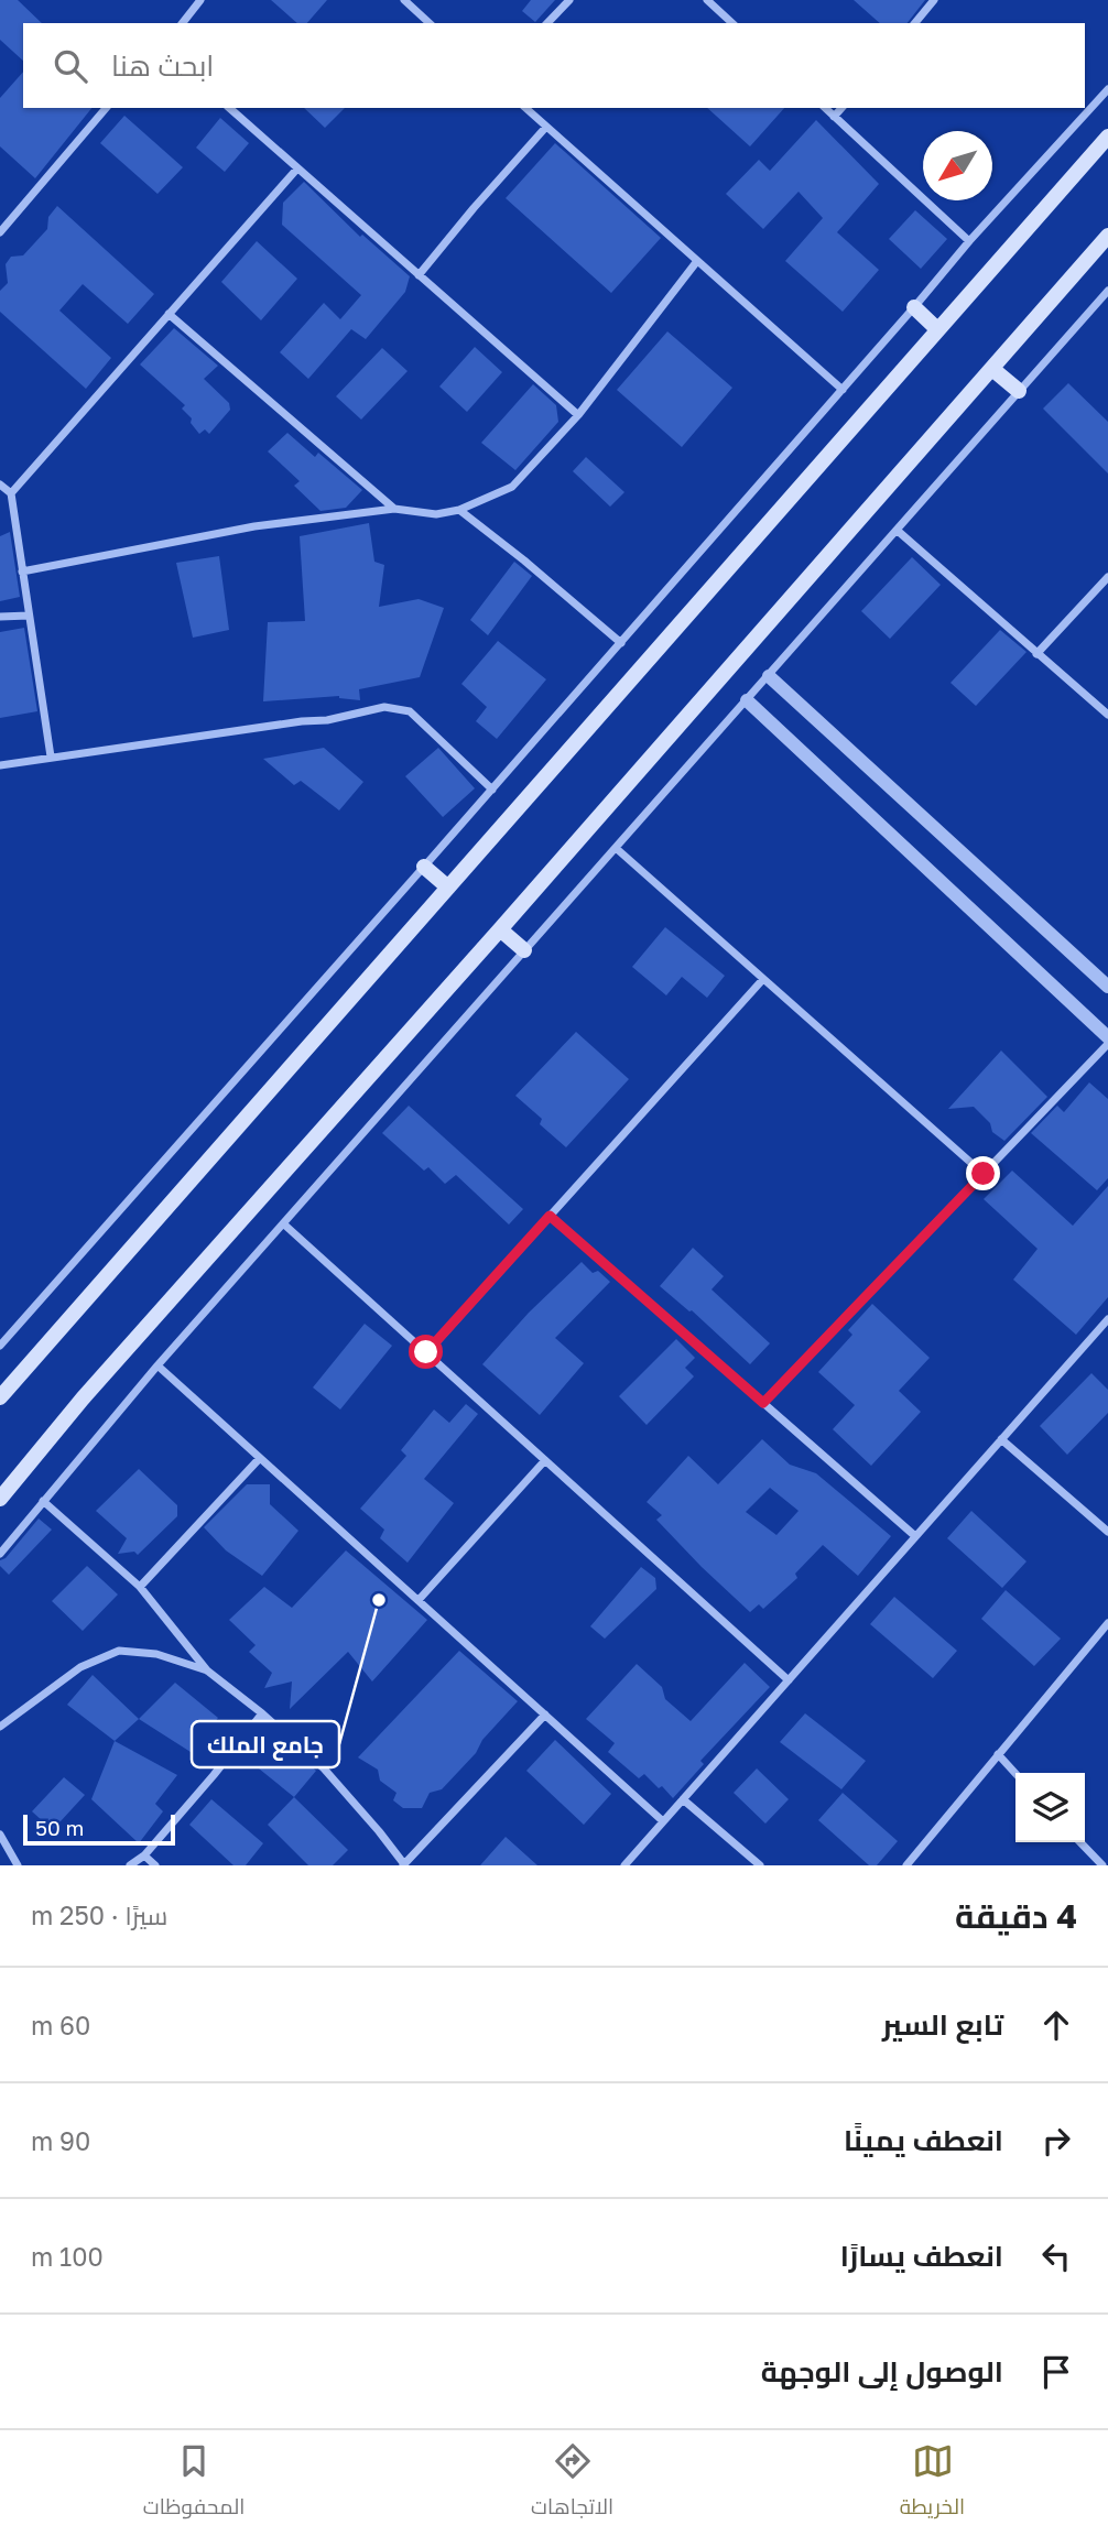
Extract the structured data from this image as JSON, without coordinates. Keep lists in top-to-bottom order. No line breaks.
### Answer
{"places":["جامع الملك"],"scale_bar":"50 m","north":"bottom left","page":{"search":"ابحث هنا","scale":"50 m","heading":["4 دقيقة","سيرًا · 250 m"],"list":[["تابع السير","60 m"],["انعطف يمينًا","90 m"],["انعطف يسارًا","100 m"],"الوصول إلى الوجهة"],"nav":["الخريطة","الاتجاهات","المحفوظات"]}}
